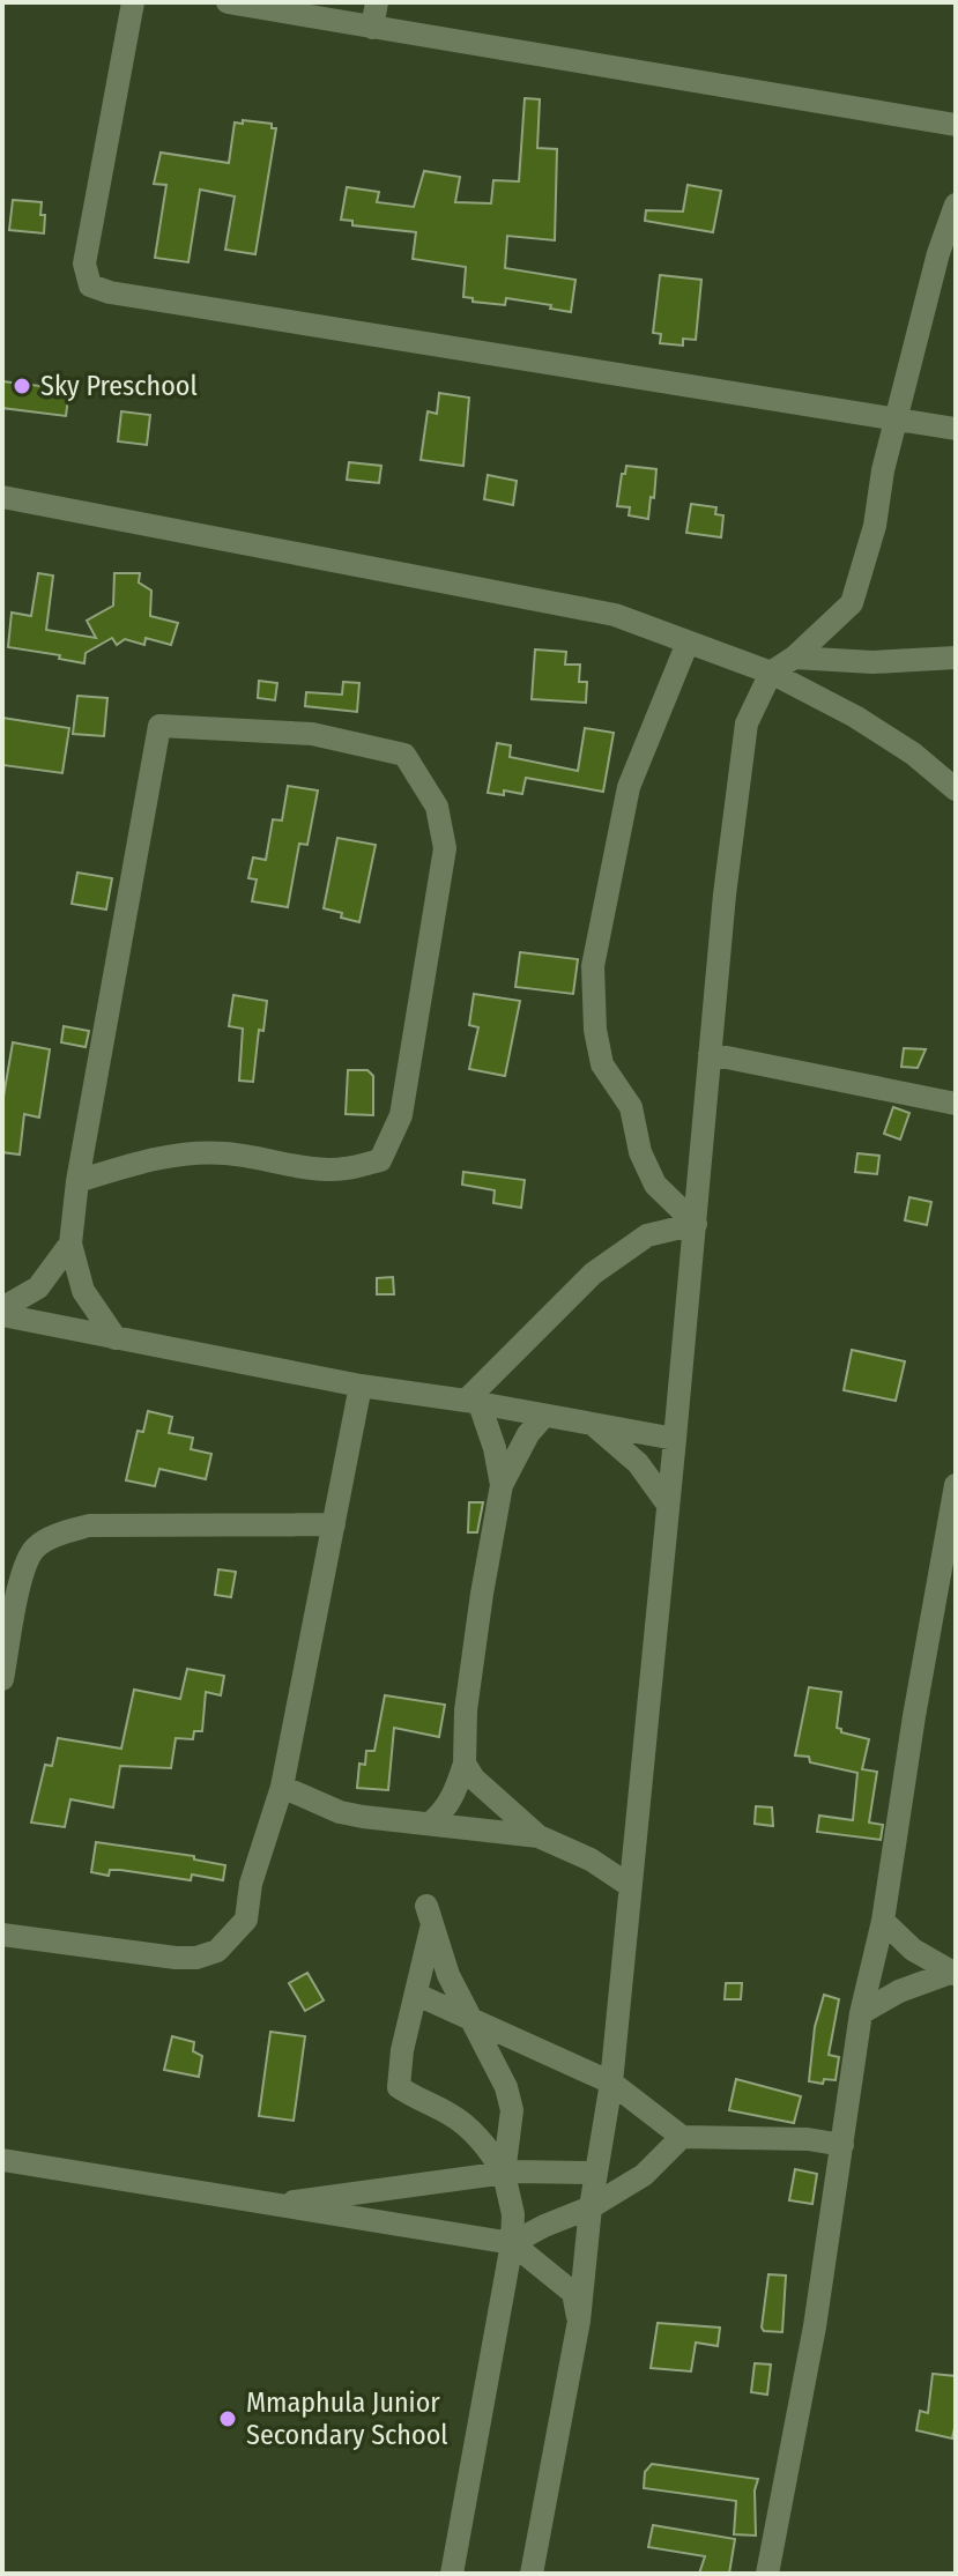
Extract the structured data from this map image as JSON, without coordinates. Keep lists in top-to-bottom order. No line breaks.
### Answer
{"places":["Sky Preschool","Mmaphula Junior Secondary School"]}
